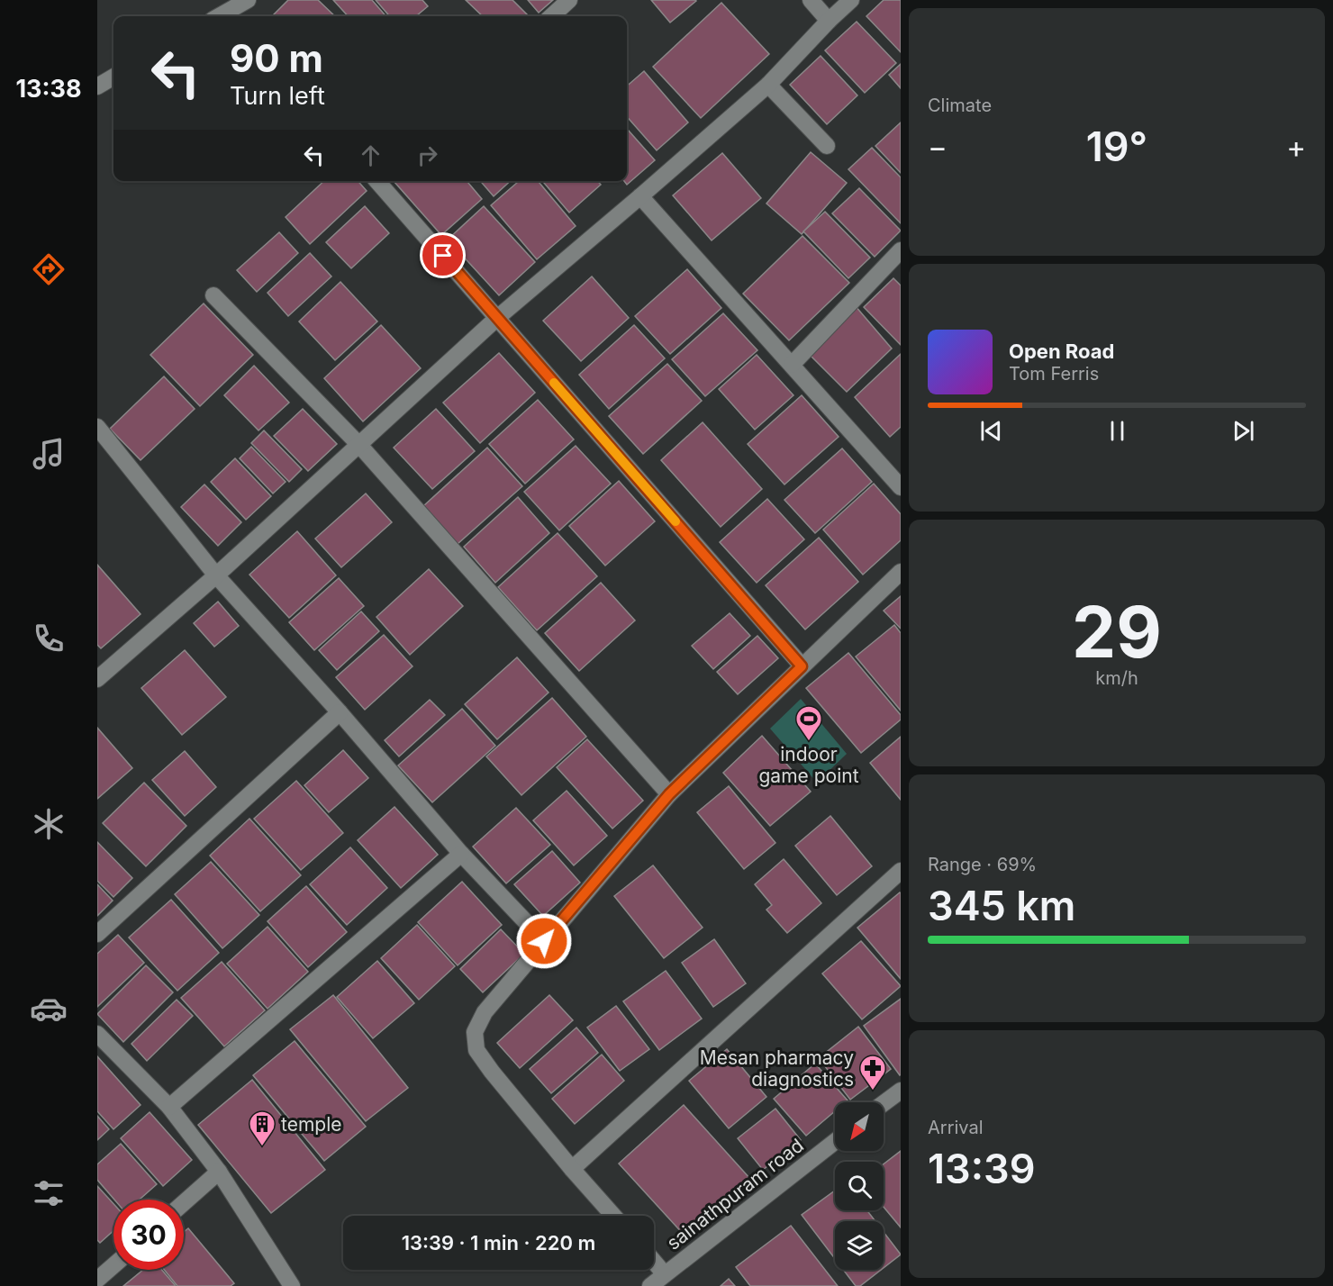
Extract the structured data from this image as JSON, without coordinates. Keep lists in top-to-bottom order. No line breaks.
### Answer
{"streets":{"street":["sainathpuram road"]},"places":{"sports":["indoor game point"],"pharmacy":["Mesan pharmacy diagnostics"],"building":["temple"]},"north":"bottom left","page":{"tabs":"13:38","tile":["Climate",["29","km/h"],["Range · 69%","345 km"],["Arrival","13:39"]],"turn":["90 m","Turn left"],"heat":["−","19°","+"],"song":["Open Road","Tom Ferris"],"limit":"30","trip":"13:39 · 1 min · 220 m"}}
